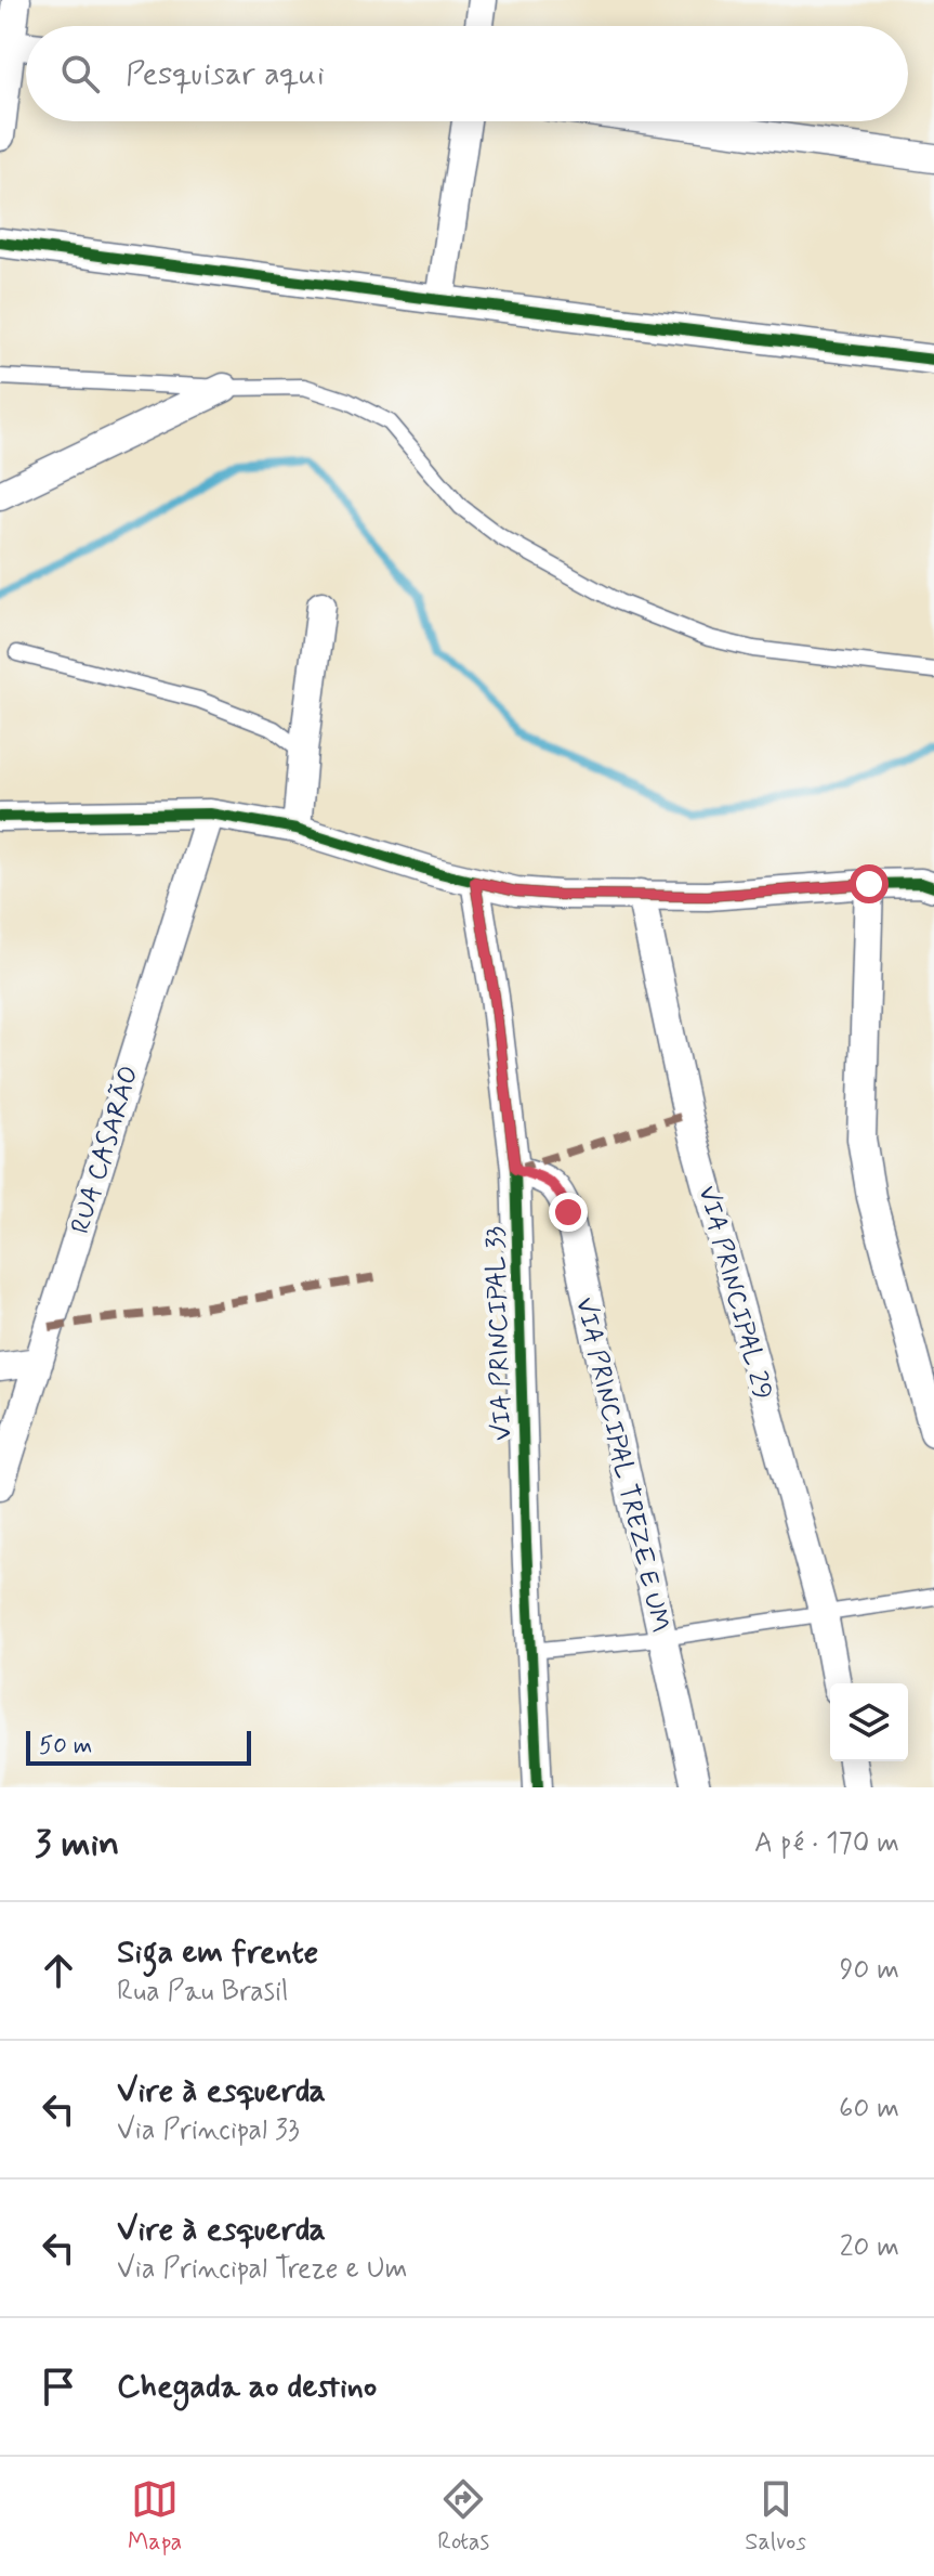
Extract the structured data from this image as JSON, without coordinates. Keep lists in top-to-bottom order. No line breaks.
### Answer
{"streets":{"street":["RUA CASARÃO","VIA PRINCIPAL 29","VIA PRINCIPAL 33","VIA PRINCIPAL TREZE E UM"]},"crossings":[["VIA PRINCIPAL 33","VIA PRINCIPAL TREZE E UM"]],"scale_bar":"50 m","page":{"search":"Pesquisar aqui","scale":"50 m","heading":["3 min","A pé · 170 m"],"list":[["Siga em frente","Rua Pau Brasil","90 m"],["Vire à esquerda","Via Principal 33","60 m"],["Vire à esquerda","Via Principal Treze e Um","20 m"],"Chegada ao destino"],"nav":["Mapa","Rotas","Salvos"]}}
